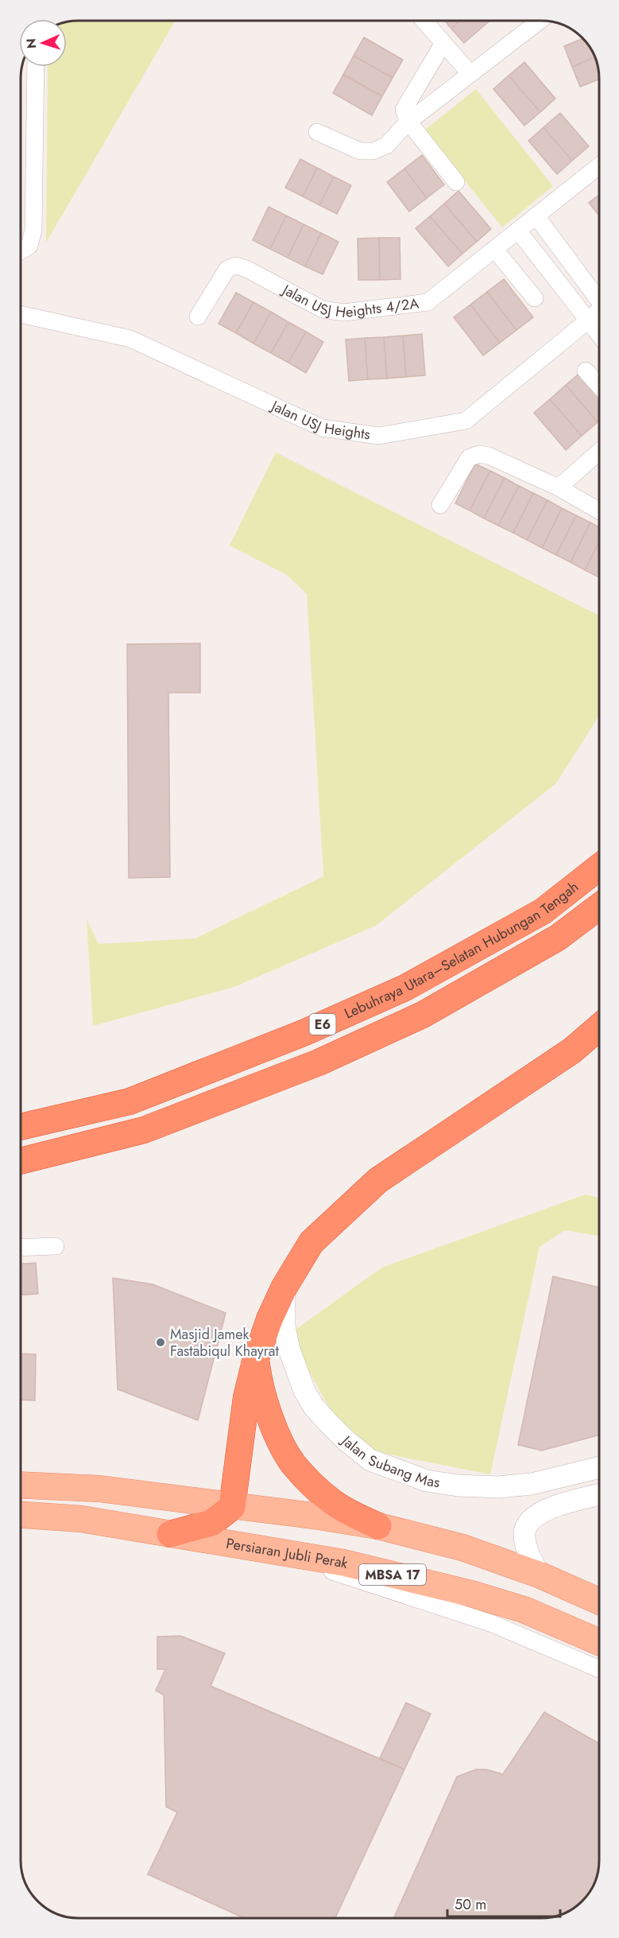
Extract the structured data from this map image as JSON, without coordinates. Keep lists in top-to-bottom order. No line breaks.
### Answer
{"streets":{"highway":["Lebuhraya Utara–Selatan Hubungan Tengah","E6"],"main road":["Persiaran Jubli Perak","MBSA 17"],"street":["Jalan USJ Heights 4/2A","Jalan USJ Heights","Jalan Subang Mas"]},"places":["Masjid Jamek Fastabiqul Khayrat"],"scale_bar":"50 m","north":"left"}
